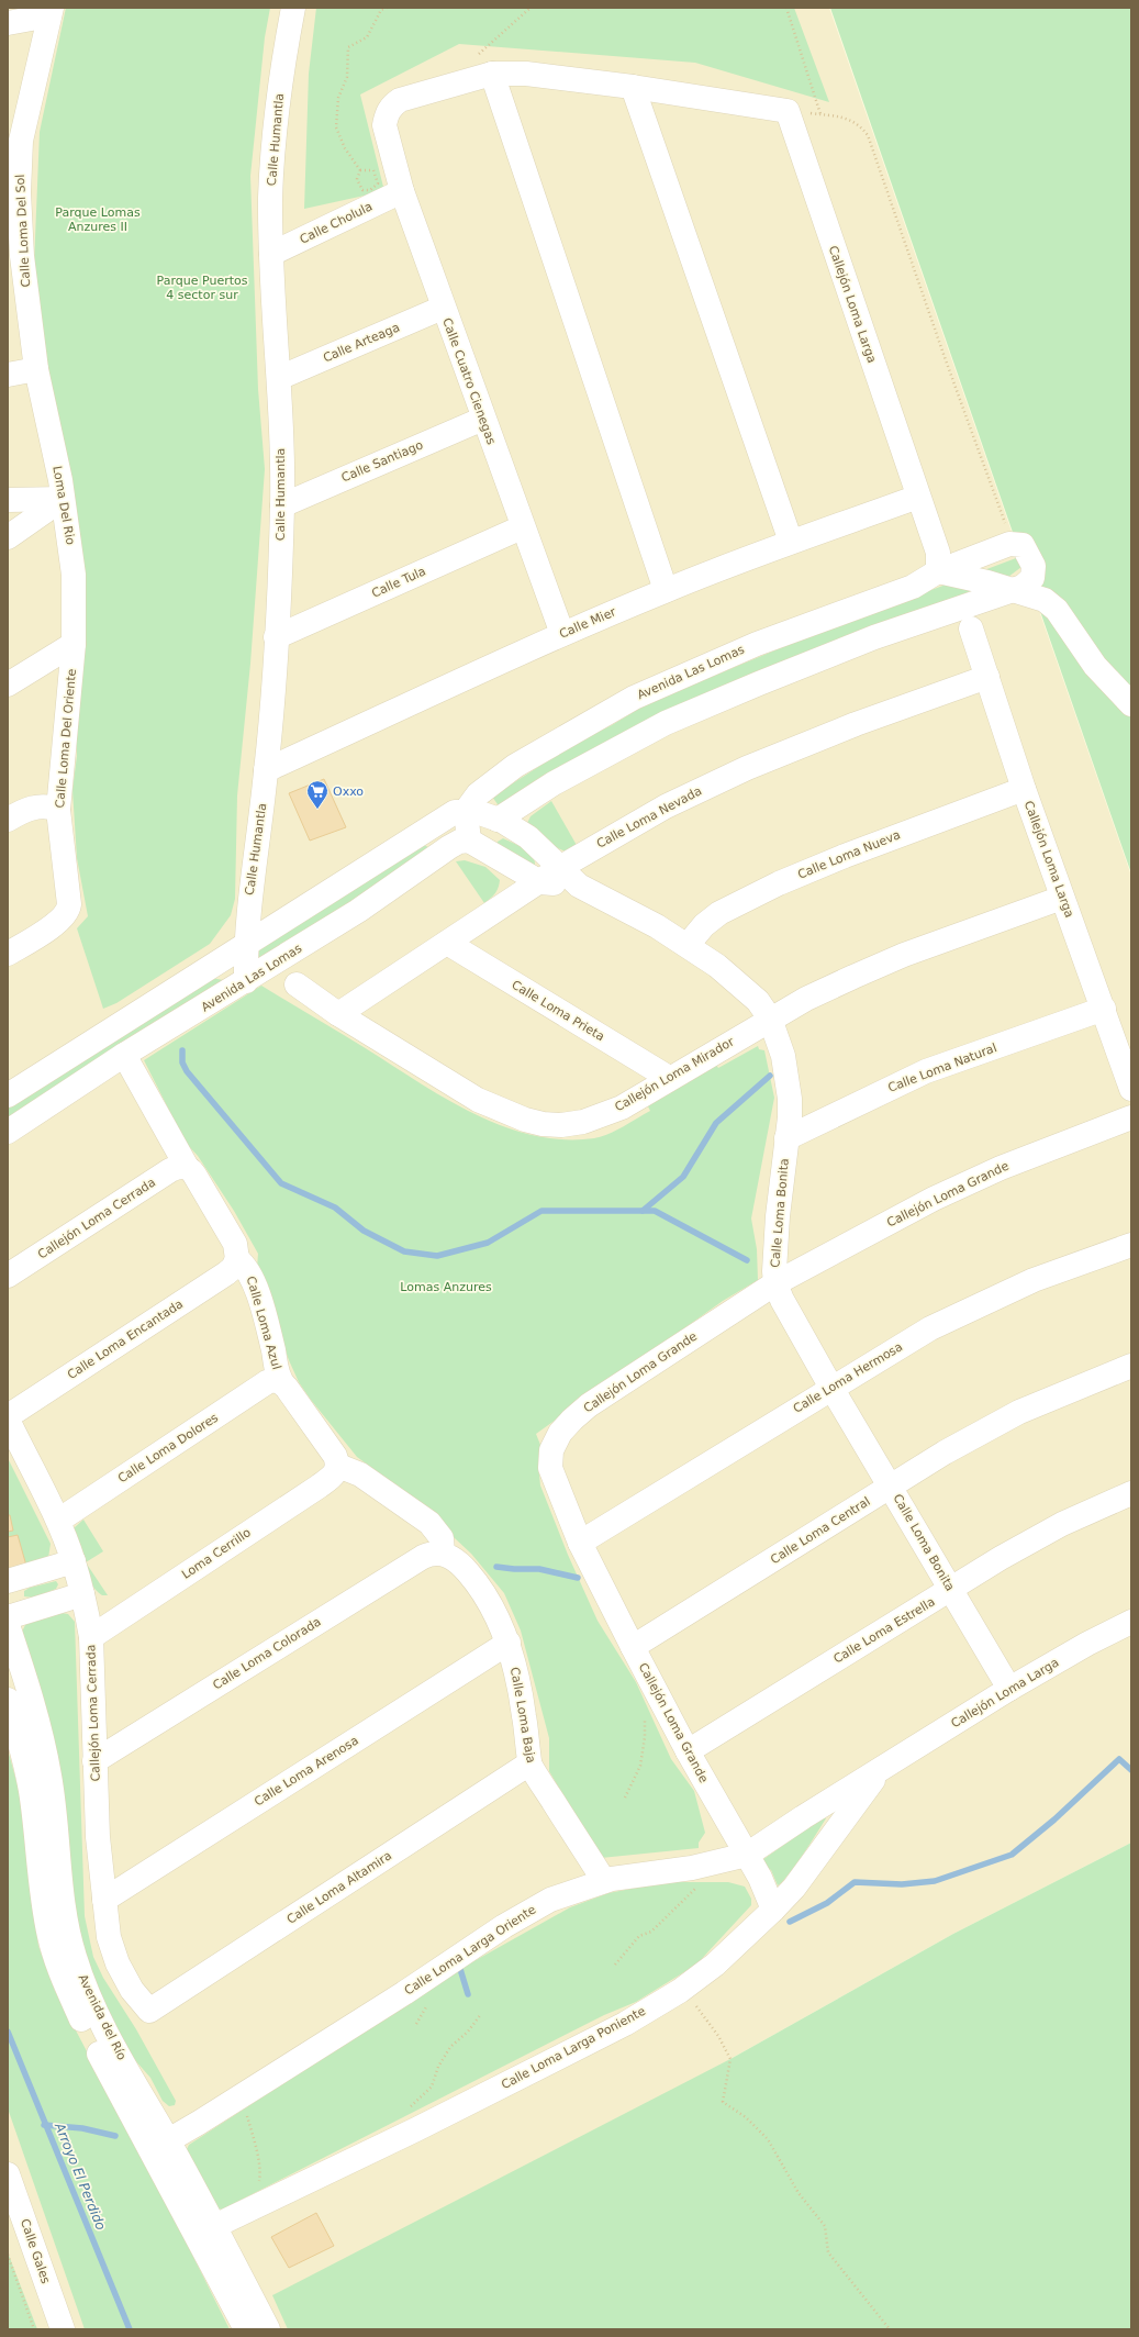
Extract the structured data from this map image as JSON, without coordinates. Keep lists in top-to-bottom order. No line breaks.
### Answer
{"streets":{"street":["Calle Humantla","Calle Cholula","Calle Loma Del Sol","Callejón Loma Larga","Calle Arteaga","Calle Cuatro Cienegas","Calle Santiago","Loma Del Rio","Calle Tula","Calle Mier","Avenida Las Lomas","Calle Loma Del Oriente","Calle Loma Nevada","Calle Loma Nueva","Calle Loma Prieta","Calle Loma Natural","Callejón Loma Mirador","Callejón Loma Grande","Calle Loma Bonita","Callejón Loma Cerrada","Calle Loma Azul","Calle Loma Encantada","Calle Loma Hermosa","Calle Loma Dolores","Calle Loma Central","Loma Cerrillo","Calle Loma Estrella","Calle Loma Colorada","Calle Loma Baja","Calle Loma Arenosa","Calle Loma Altamira","Calle Loma Larga Oriente","Avenida del Río","Calle Loma Larga Poniente","Calle Gales"]},"crossings":[["Calle Humantla","Calle Cholula"],["Calle Humantla","Calle Arteaga"],["Calle Humantla","Calle Santiago"],["Calle Humantla","Calle Tula"],["Calle Humantla","Calle Mier"],["Calle Humantla","Avenida Las Lomas"],["Calle Cholula","Calle Cuatro Cienegas"],["Calle Loma Del Sol","Loma Del Rio"],["Callejón Loma Larga","Calle Mier"],["Callejón Loma Larga","Avenida Las Lomas"],["Callejón Loma Larga","Calle Loma Nevada"],["Callejón Loma Larga","Calle Loma Nueva"],["Callejón Loma Larga","Calle Loma Natural"],["Callejón Loma Larga","Callejón Loma Mirador"],["Callejón Loma Larga","Calle Loma Bonita"],["Callejón Loma Larga","Calle Loma Larga Oriente"],["Callejón Loma Larga","Calle Loma Larga Poniente"],["Calle Arteaga","Calle Cuatro Cienegas"],["Calle Cuatro Cienegas","Calle Santiago"],["Calle Cuatro Cienegas","Calle Tula"],["Calle Cuatro Cienegas","Calle Mier"],["Loma Del Rio","Calle Loma Del Oriente"],["Avenida Las Lomas","Calle Loma Bonita"],["Calle Loma Nevada","Calle Loma Prieta"],["Calle Loma Nevada","Callejón Loma Mirador"],["Calle Loma Nevada","Calle Loma Bonita"],["Calle Loma Nueva","Calle Loma Bonita"],["Calle Loma Prieta","Callejón Loma Mirador"],["Calle Loma Natural","Calle Loma Bonita"],["Callejón Loma Mirador","Calle Loma Bonita"],["Callejón Loma Grande","Calle Loma Bonita"],["Callejón Loma Grande","Calle Loma Hermosa"],["Callejón Loma Grande","Calle Loma Central"],["Callejón Loma Grande","Calle Loma Estrella"],["Callejón Loma Grande","Calle Loma Larga Oriente"],["Callejón Loma Grande","Calle Loma Larga Poniente"],["Calle Loma Bonita","Calle Loma Hermosa"],["Calle Loma Bonita","Calle Loma Central"],["Calle Loma Bonita","Calle Loma Estrella"],["Callejón Loma Cerrada","Calle Loma Dolores"],["Callejón Loma Cerrada","Loma Cerrillo"],["Callejón Loma Cerrada","Calle Loma Colorada"],["Callejón Loma Cerrada","Calle Loma Arenosa"],["Callejón Loma Cerrada","Calle Loma Altamira"],["Calle Loma Azul","Calle Loma Encantada"],["Calle Loma Azul","Calle Loma Dolores"],["Calle Loma Azul","Loma Cerrillo"],["Calle Loma Colorada","Calle Loma Baja"],["Calle Loma Baja","Calle Loma Arenosa"],["Calle Loma Baja","Calle Loma Altamira"],["Calle Loma Baja","Calle Loma Larga Oriente"],["Calle Loma Larga Oriente","Avenida del Río"],["Calle Loma Larga Oriente","Calle Loma Larga Poniente"],["Avenida del Río","Calle Loma Larga Poniente"]],"water":["Arroyo El Perdido"],"parks":["Parque Lomas Anzures II","Parque Puertos 4 sector sur","Lomas Anzures"],"places":{"supermarket":["Oxxo"]}}
